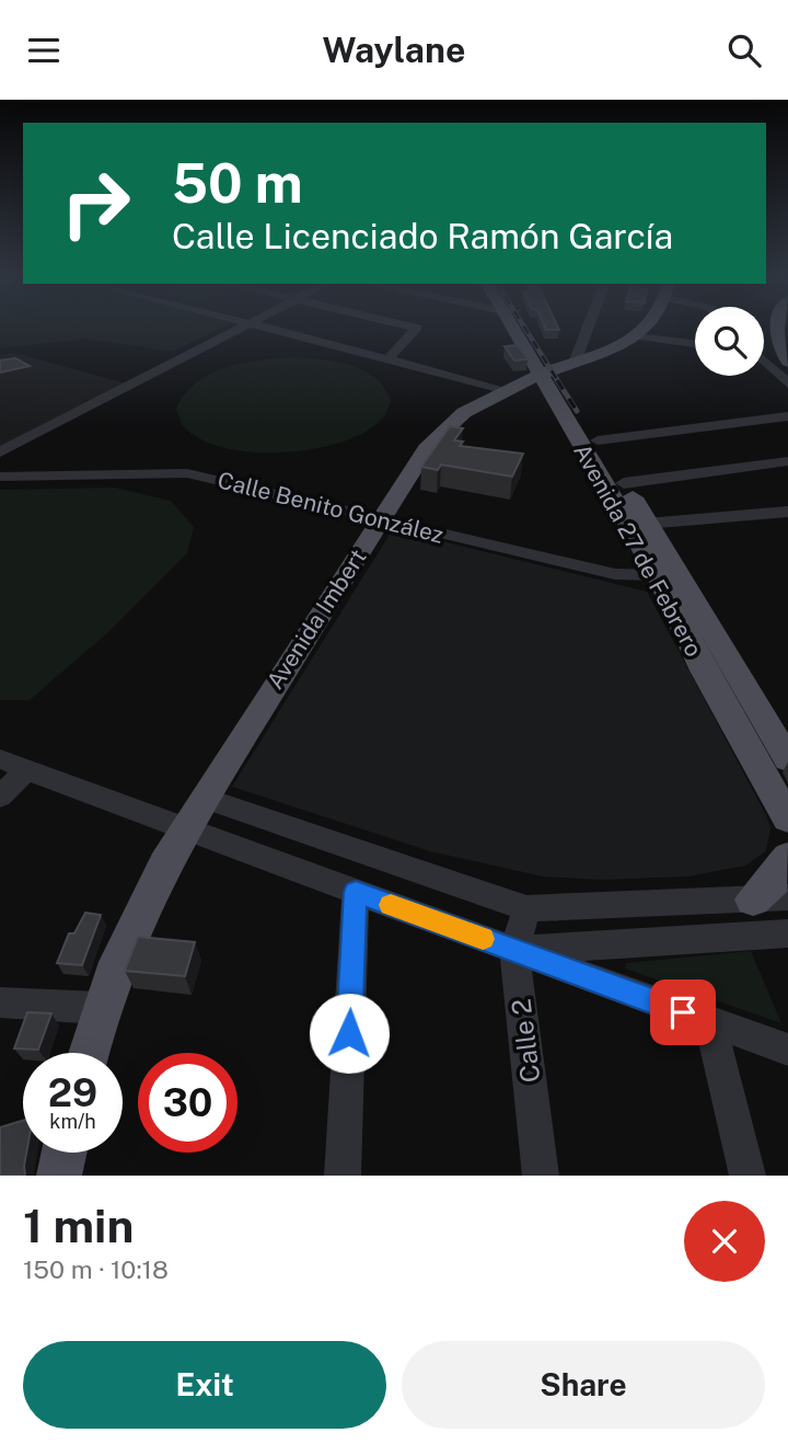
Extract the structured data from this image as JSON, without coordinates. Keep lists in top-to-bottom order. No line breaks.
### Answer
{"streets":{"main road":["Avenida 27 de Febrero","Avenida Imbert"],"street":["Calle Benito González","Calle 2"]},"crossings":[["Calle Benito González","Avenida 27 de Febrero"],["Calle Benito González","Avenida Imbert"],["Avenida 27 de Febrero","Avenida Imbert"]],"page":{"header":"Waylane","turn":["50 m","Calle Licenciado Ramón García"],"speed":"29 km/h","limit":"30","heading":["1 min","150 m · 10:18"],"buttons":["Exit","Share"]}}
